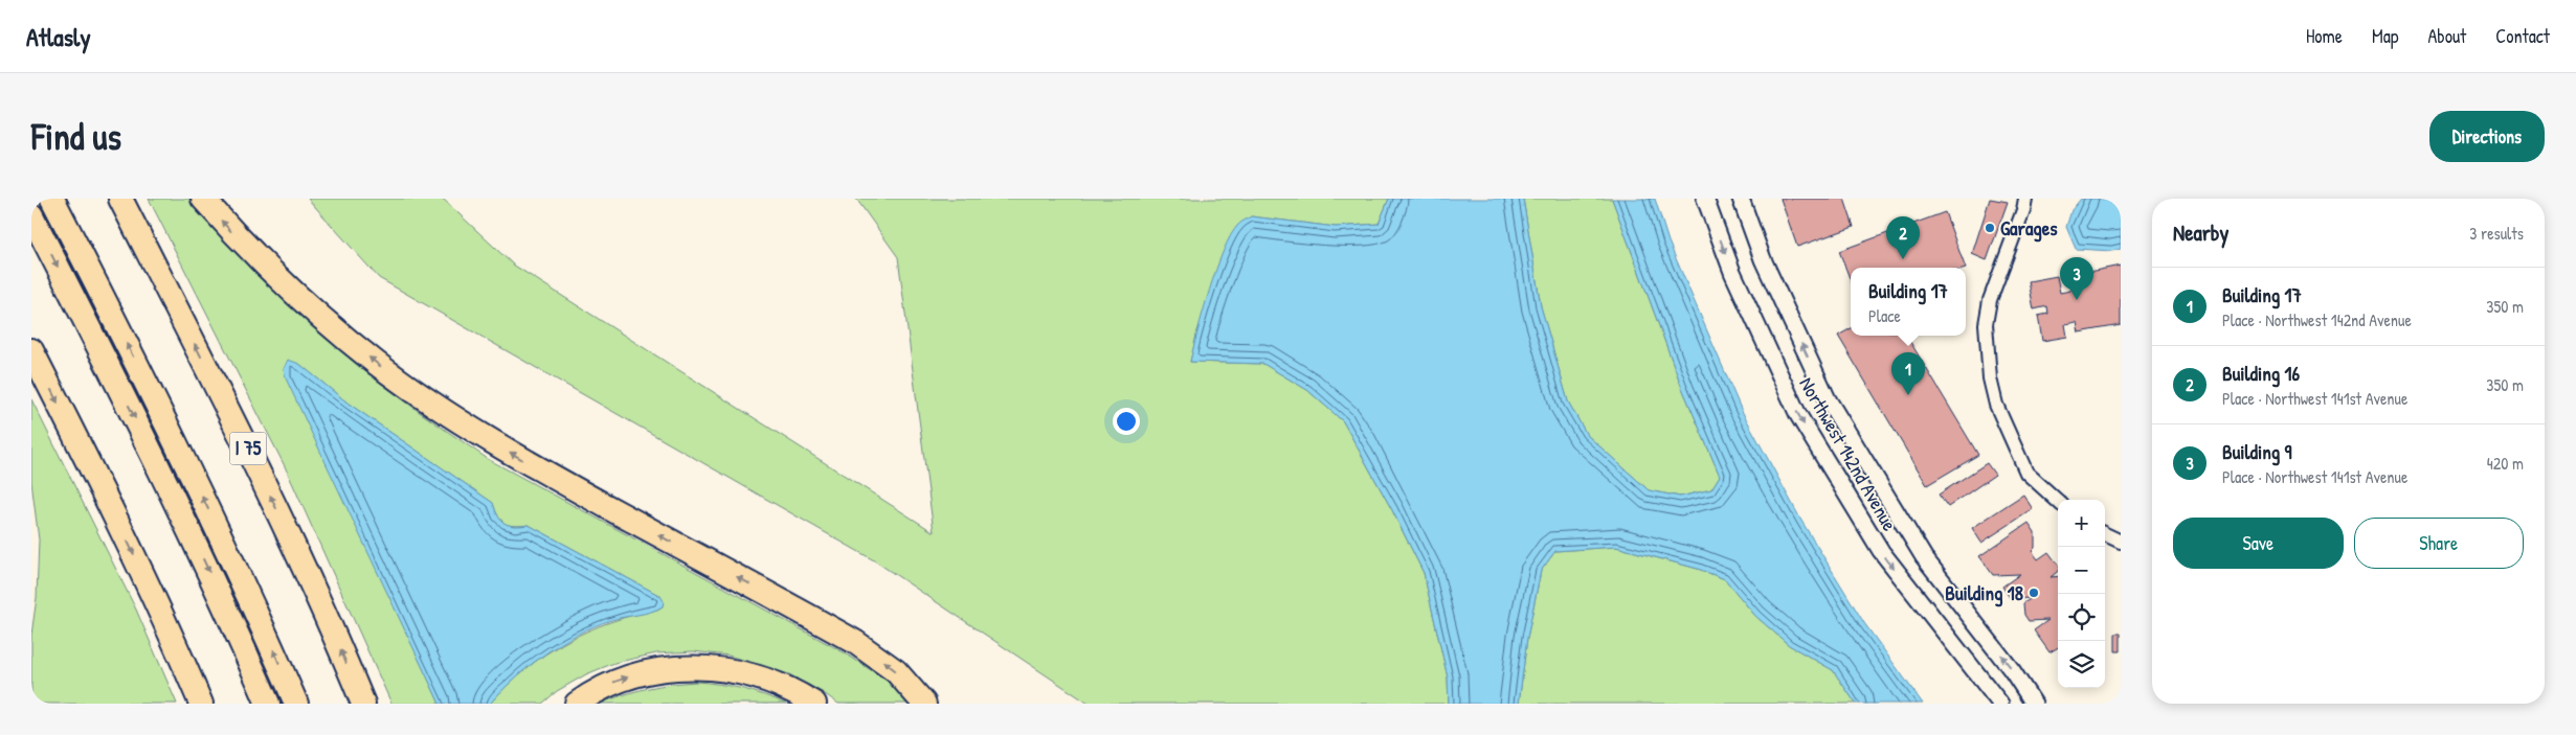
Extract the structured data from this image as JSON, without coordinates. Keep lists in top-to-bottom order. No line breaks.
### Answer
{"streets":{"highway":["I 75"],"street":["Northwest 142nd Avenue"]},"places":["Garages","Building 18"],"page":{"header":"Atlasly","nav":["Home","Map","About","Contact"],"buttons":["Directions",["Save","Share"]],"title":"Find us","heading":["Nearby","3 results"],"pins":["2","3","1"],"list":[{"mark":"1","name":"Building 17","note":"Place · Northwest 142nd Avenue","value":"350 m"},{"mark":"2","name":"Building 16","note":"Place · Northwest 141st Avenue","value":"350 m"},{"mark":"3","name":"Building 9","note":"Place · Northwest 141st Avenue","value":"420 m"}],"popup":["Building 17","Place"],"map_buttons":["+","−"]}}
